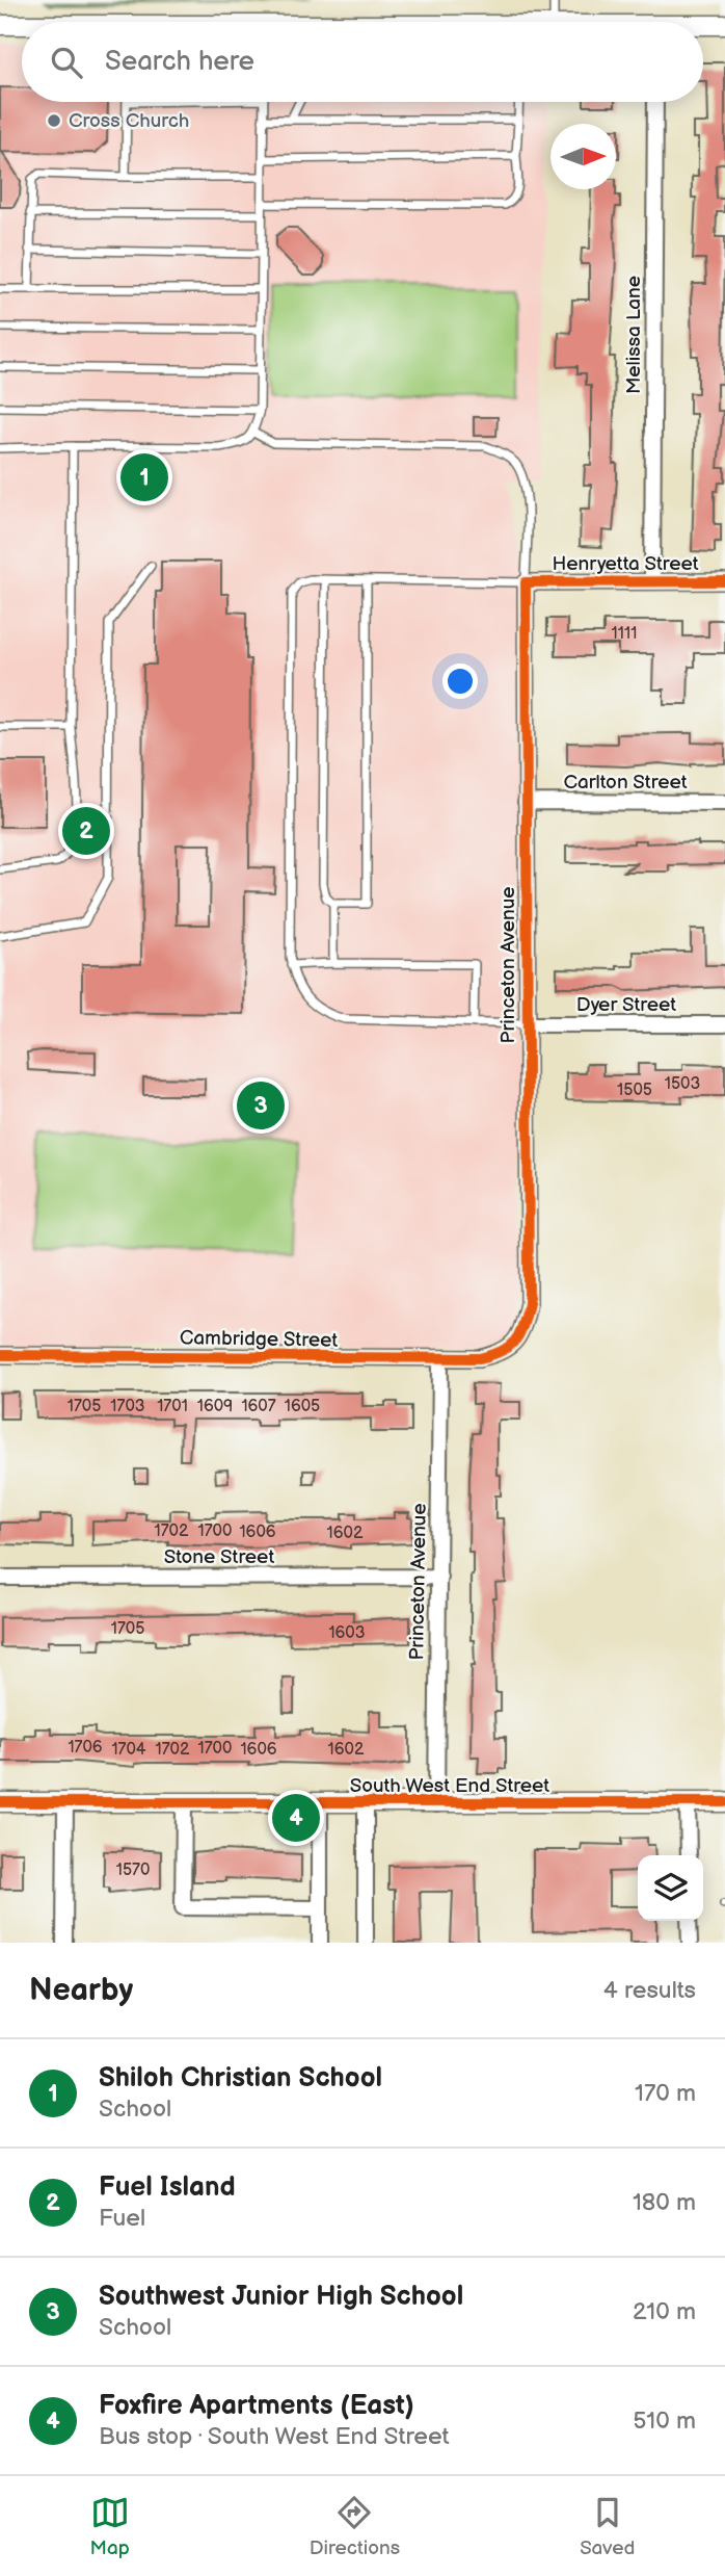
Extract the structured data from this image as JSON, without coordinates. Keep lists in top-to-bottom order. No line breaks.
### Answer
{"streets":{"street":["Melissa Lane","Henryetta Street","Carlton Street","Princeton Avenue","Dyer Street","Cambridge Street","Stone Street","South West End Street"]},"crossings":[["Melissa Lane","Henryetta Street"],["Henryetta Street","Princeton Avenue"],["Carlton Street","Princeton Avenue"],["Princeton Avenue","Dyer Street"],["Princeton Avenue","Cambridge Street"],["Princeton Avenue","Stone Street"],["Princeton Avenue","South West End Street"]],"places":["Cross Church"],"house_numbers":["1111","1503","1505","1705","1703","1701","1609","1607","1605","1702","1700","1606","1602","1705","1603","1706","1700","1704","1702","1606","1602","1570"],"north":"right","page":{"search":"Search here","pins":["1","2","3","4"],"heading":["Nearby","4 results"],"list":[{"mark":"1","name":"Shiloh Christian School","note":"School","value":"170 m"},{"mark":"2","name":"Fuel Island","note":"Fuel","value":"180 m"},{"mark":"3","name":"Southwest Junior High School","note":"School","value":"210 m"},{"mark":"4","name":"Foxfire Apartments (East)","note":"Bus stop · South West End Street","value":"510 m"}],"nav":["Map","Directions","Saved"]}}
